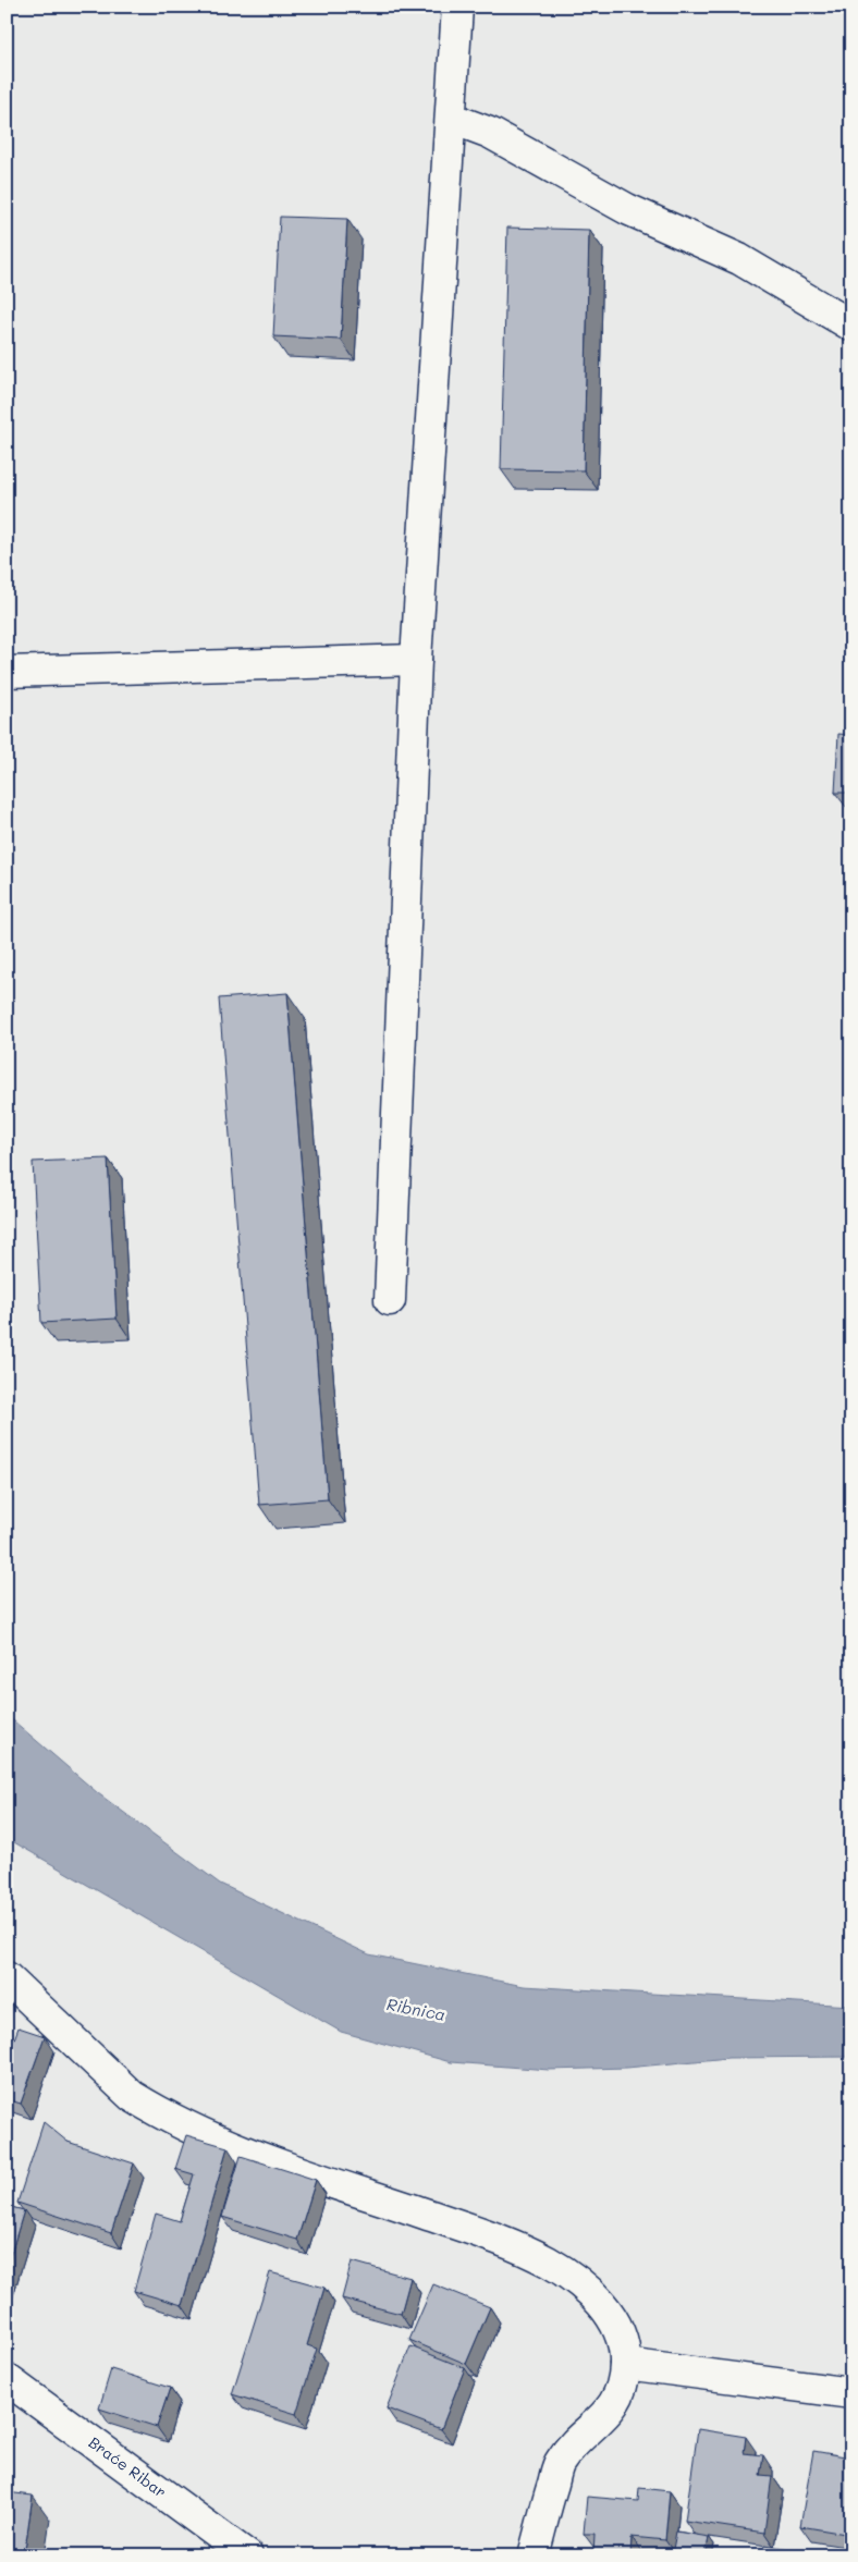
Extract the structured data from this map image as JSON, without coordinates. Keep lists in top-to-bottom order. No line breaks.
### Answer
{"streets":{"street":["Braće Ribar"]},"water":["Ribnica"]}
